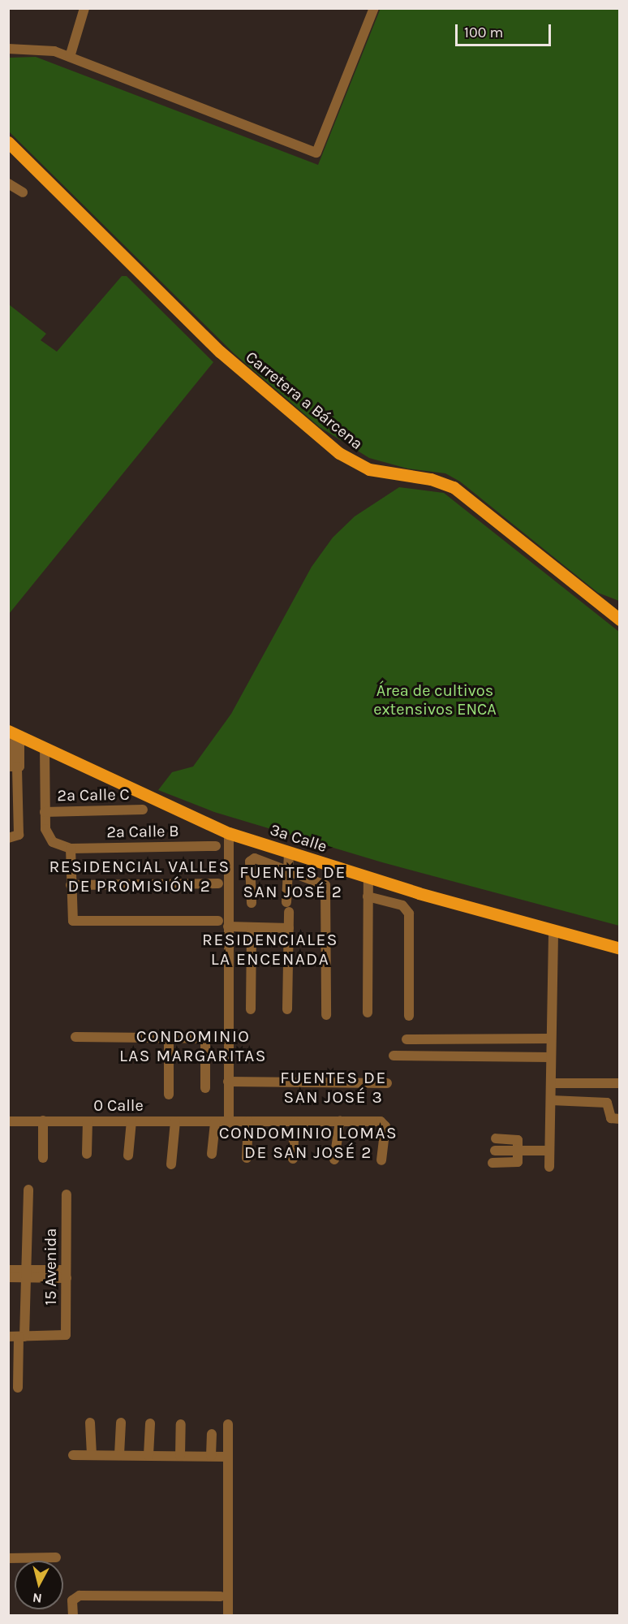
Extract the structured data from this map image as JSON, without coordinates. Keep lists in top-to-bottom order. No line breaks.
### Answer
{"streets":{"main road":["Carretera a Bárcena","3a Calle"],"street":["2a Calle C","2a Calle B","0 Calle","15 Avenida"]},"districts":["RESIDENCIAL VALLES DE PROMISIÓN 2","FUENTES DE SAN JOSÉ 2","RESIDENCIALES LA ENCENADA","CONDOMINIO LAS MARGARITAS","FUENTES DE SAN JOSÉ 3","CONDOMINIO LOMAS DE SAN JOSÉ 2"],"parks":["Área de cultivos extensivos ENCA"],"scale_bar":"100 m","north":"bottom"}
